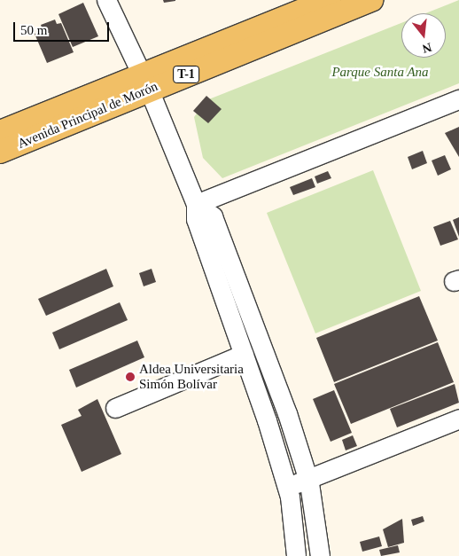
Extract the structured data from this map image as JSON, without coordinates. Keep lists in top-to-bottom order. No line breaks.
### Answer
{"streets":{"main road":["T-1","Avenida Principal de Morón"]},"parks":["Parque Santa Ana"],"places":["Aldea Universitaria Simón Bolívar"],"scale_bar":"50 m","north":"bottom"}
